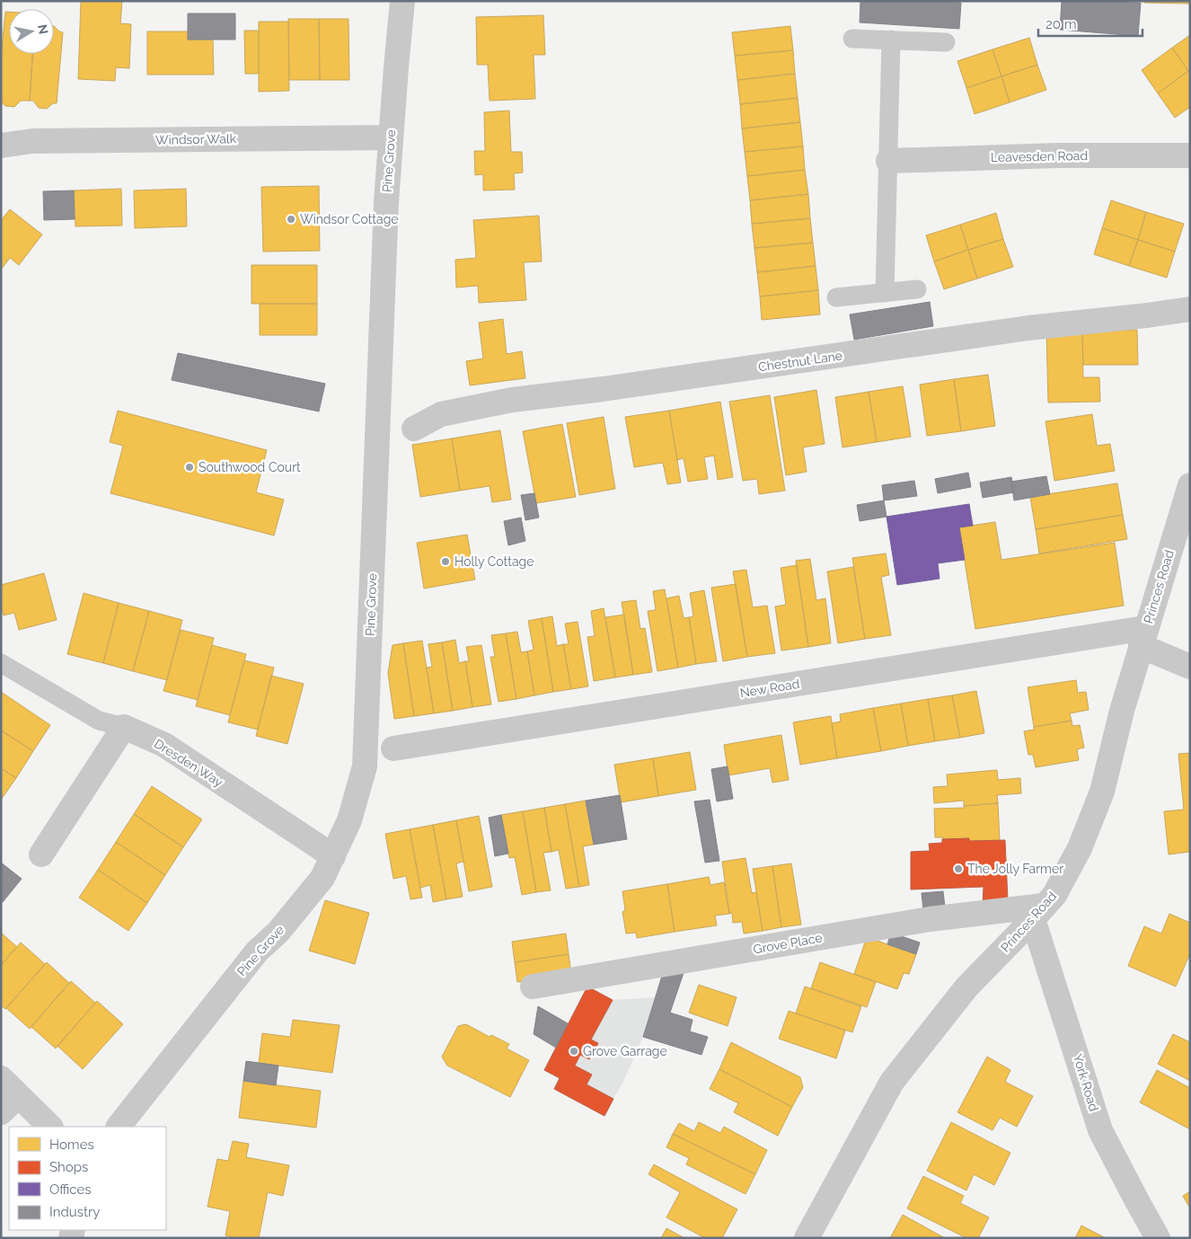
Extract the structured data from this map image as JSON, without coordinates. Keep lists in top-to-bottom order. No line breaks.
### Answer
{"streets":{"street":["Windsor Walk","Leavesden Road","Pine Grove","Chestnut Lane","Princes Road","New Road","Dresden Way","Grove Place","York Road"]},"crossings":[["Windsor Walk","Pine Grove"],["Pine Grove","Dresden Way"],["Princes Road","New Road"],["Princes Road","Grove Place"],["Princes Road","York Road"],["Grove Place","York Road"]],"places":["Windsor Cottage","Southwood Court","Holly Cottage","The Jolly Farmer","Grove Garrage"],"legend":["Homes","Shops","Offices","Industry"],"scale_bar":"20 m","north":"right"}
